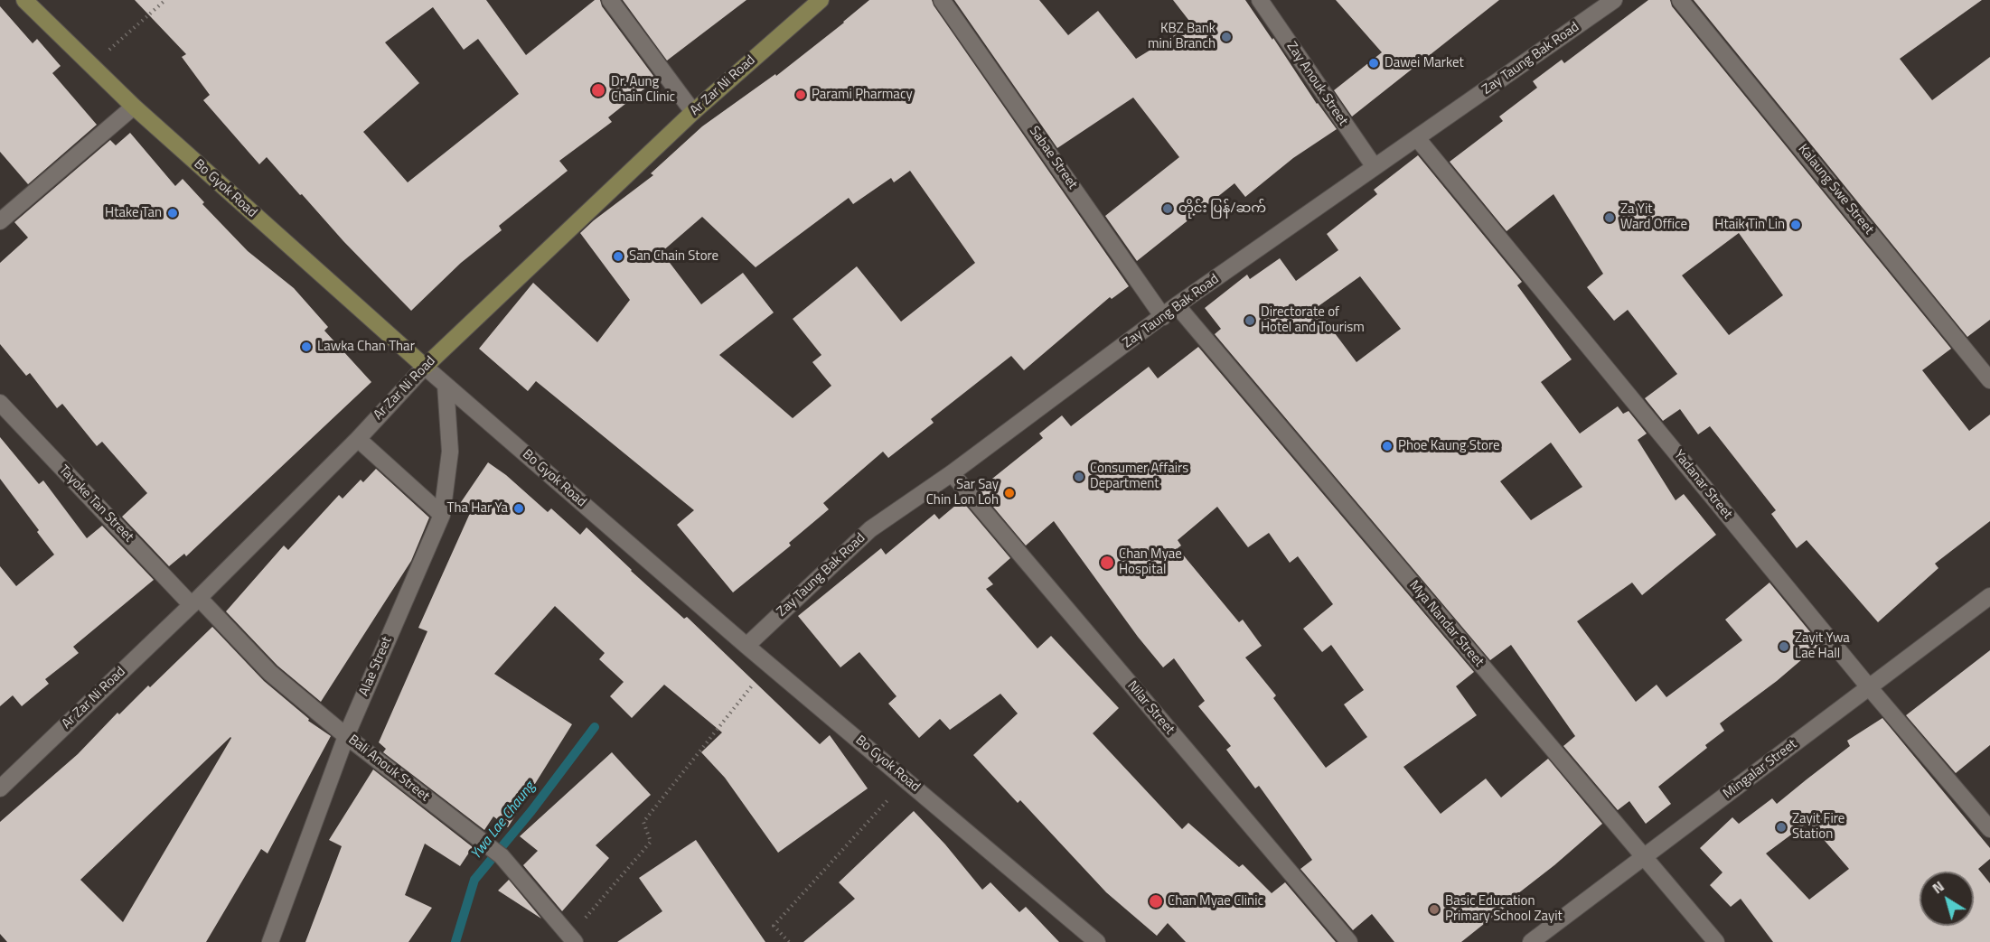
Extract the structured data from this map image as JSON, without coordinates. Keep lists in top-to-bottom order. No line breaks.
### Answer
{"streets":{"main road":["Ar Zar Ni Road","Bo Gyok Road"],"street":["Zay Taung Bak Road","Zay Anouk Street","Sabae Street","Kalaung Swe Street","Yadanar Street","Tayoke Tan Street","Mya Nandar Street","Alae Street","Nilar Street","Bali Anouk Street","Mingalar Street"]},"crossings":[["Zay Taung Bak Road","Zay Anouk Street"],["Zay Taung Bak Road","Sabae Street"],["Zay Taung Bak Road","Bo Gyok Road"],["Zay Taung Bak Road","Yadanar Street"],["Zay Taung Bak Road","Mya Nandar Street"],["Zay Taung Bak Road","Nilar Street"],["Ar Zar Ni Road","Bo Gyok Road"],["Ar Zar Ni Road","Tayoke Tan Street"],["Ar Zar Ni Road","Bali Anouk Street"],["Bo Gyok Road","Alae Street"],["Yadanar Street","Mingalar Street"],["Tayoke Tan Street","Bali Anouk Street"],["Mya Nandar Street","Mingalar Street"],["Alae Street","Bali Anouk Street"]],"water":["Ywa Lae Chaung"],"places":["KBZ Bank mini Branch","Dawei Market","Dr. Aung Chain Clinic","Parami Pharmacy","တိုင်း ပြန်/ဆက်","Htake Tan","Za Yit Ward Office","Htaik Tin Lin","San Chain Store","Directorate of Hotel and Tourism","Lawka Chan Thar","Phoe Kaung Store","Consumer Affairs Department","Sar Say Chin Lon Loh","Tha Har Ya","Chan Myae Hospital","Zayit Ywa Lae Hall","Zayit Fire Station","Chan Myae Clinic","Basic Education Primary School Zayit"],"north":"top left"}
